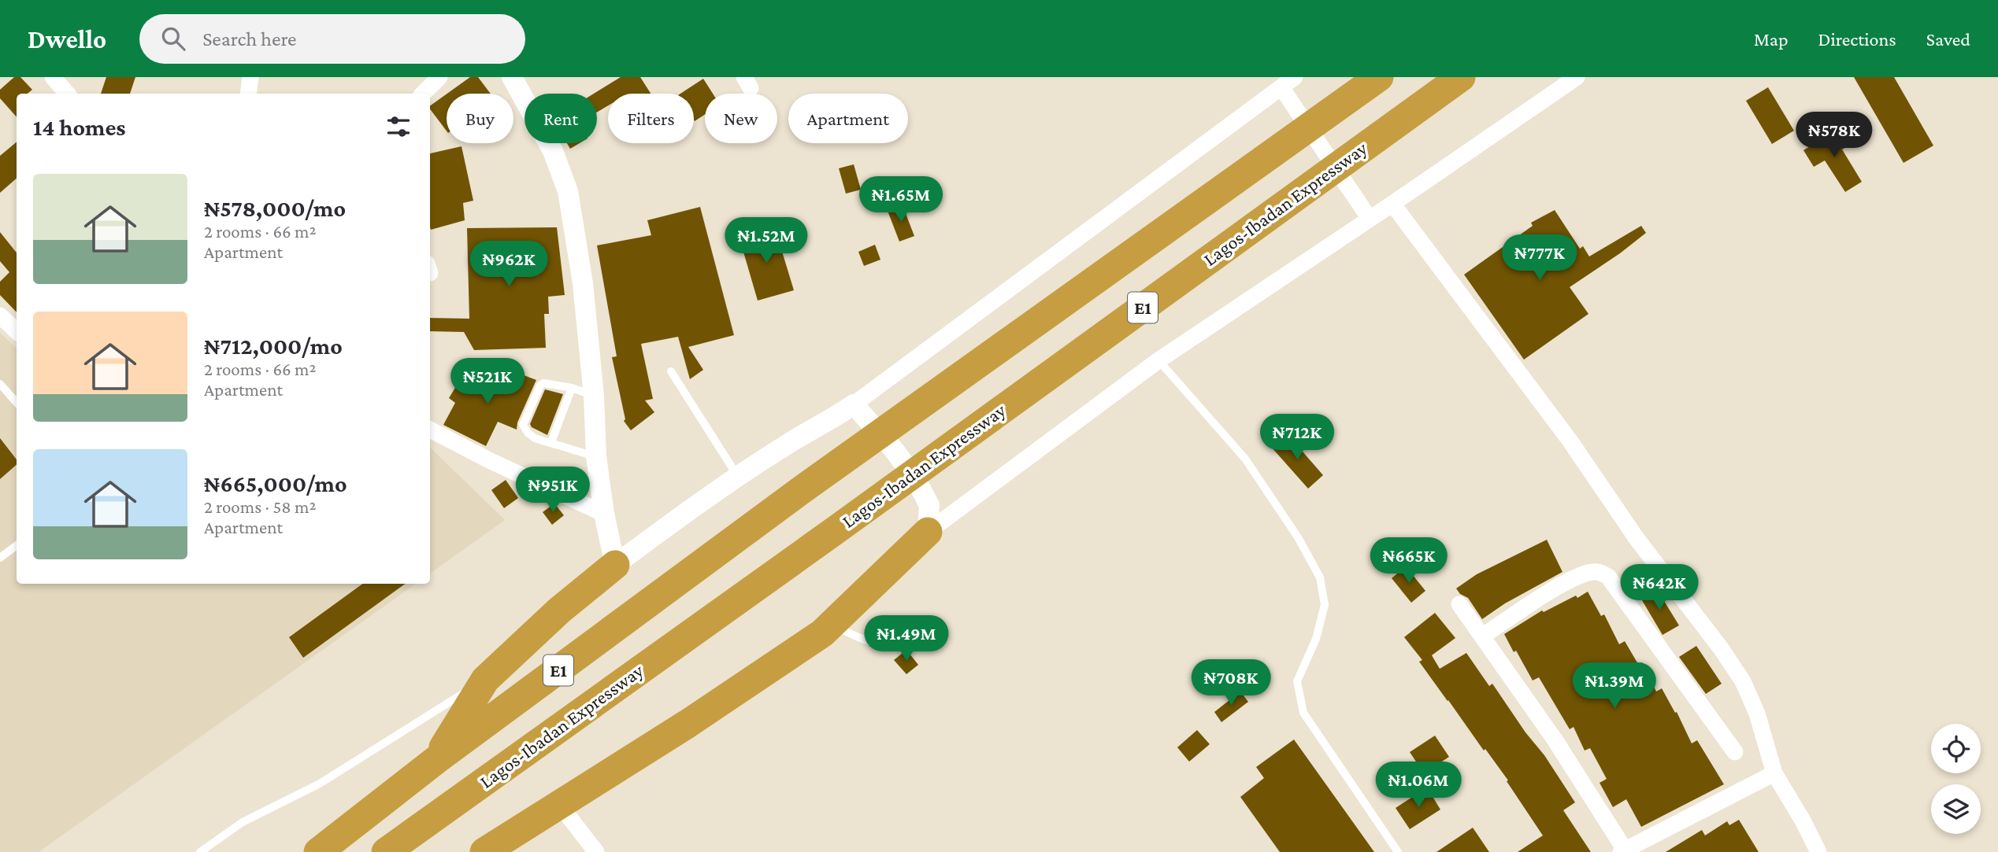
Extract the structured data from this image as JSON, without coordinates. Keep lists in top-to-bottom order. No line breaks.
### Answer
{"streets":{"highway":["Lagos-Ibadan Expressway","E1"]},"page":{"header":"Dwello","search":"Search here","nav":["Map","Directions","Saved"],"chip":["Buy","Rent","Filters","New","Apartment"],"heading":"14 homes","price":["₦578K","₦1.65M","₦1.52M","₦777K","₦962K","₦521K","₦712K","₦951K","₦665K","₦642K","₦1.49M","₦708K","₦1.39M","₦1.06M"],"list":[{"name":"₦578,000/mo","note":"2 rooms · 66 m² · Apartment"},{"name":"₦712,000/mo","note":"2 rooms · 66 m² · Apartment"},{"name":"₦665,000/mo","note":"2 rooms · 58 m² · Apartment"}]}}
